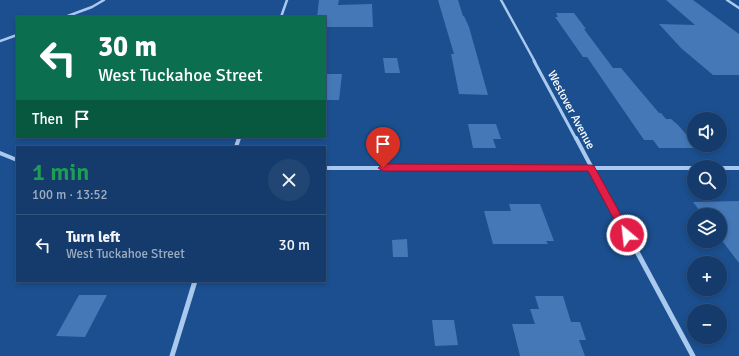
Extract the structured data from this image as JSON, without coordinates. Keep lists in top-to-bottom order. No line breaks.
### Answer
{"streets":{"street":["Westover Avenue"]},"page":{"turn":["30 m","West Tuckahoe Street"],"then":"Then","map_buttons":["+","−"],"heading":["1 min","100 m · 13:52"],"list":[{"name":"Turn left","note":"West Tuckahoe Street","value":"30 m"}]}}
